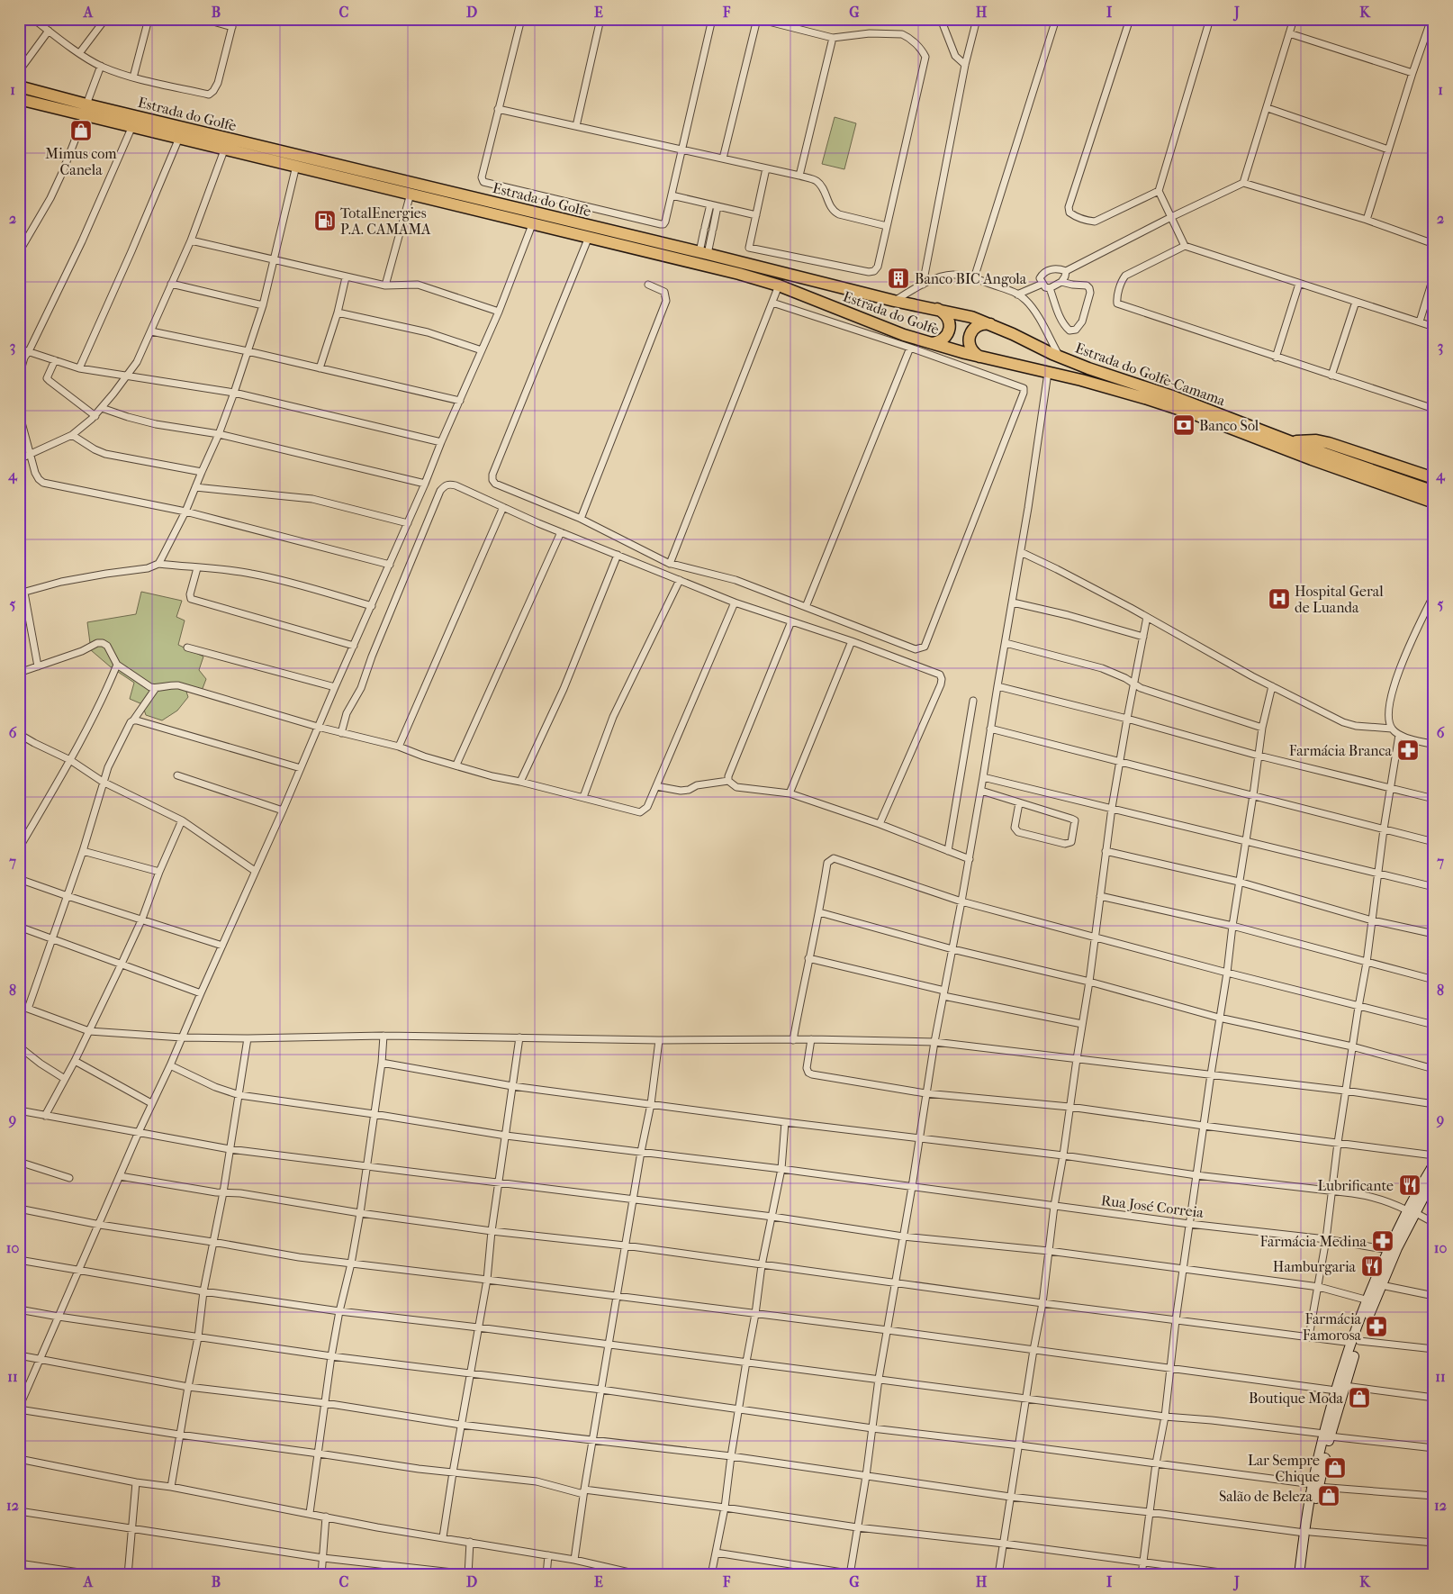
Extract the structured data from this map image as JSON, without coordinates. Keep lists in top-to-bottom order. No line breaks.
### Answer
{"streets":{"highway":["Estrada do Golfe","Estrada do Golfe-Camama"],"street":["Rua José Correia"]},"crossings":[["Estrada do Golfe","Estrada do Golfe-Camama"]],"places":{"shop":["Mimus com Canela","Boutique Moda","Lar Sempre Chique","Salão de Beleza"],"fuel station":["TotalEnergies P.A. CAMAMA"],"building":["Banco BIC Angola"],"bank":["Banco Sol"],"hospital":["Hospital Geral de Luanda"],"pharmacy":["Farmácia Branca","Farmácia Medina","Farmácia Famorosa"],"restaurant":["Lubrificante","Hamburgaria"]},"grid":{"columns":["A","B","C","D","E","F","G","H","I","J","K"],"rows":["1","2","3","4","5","6","7","8","9","10","11","12"]}}
